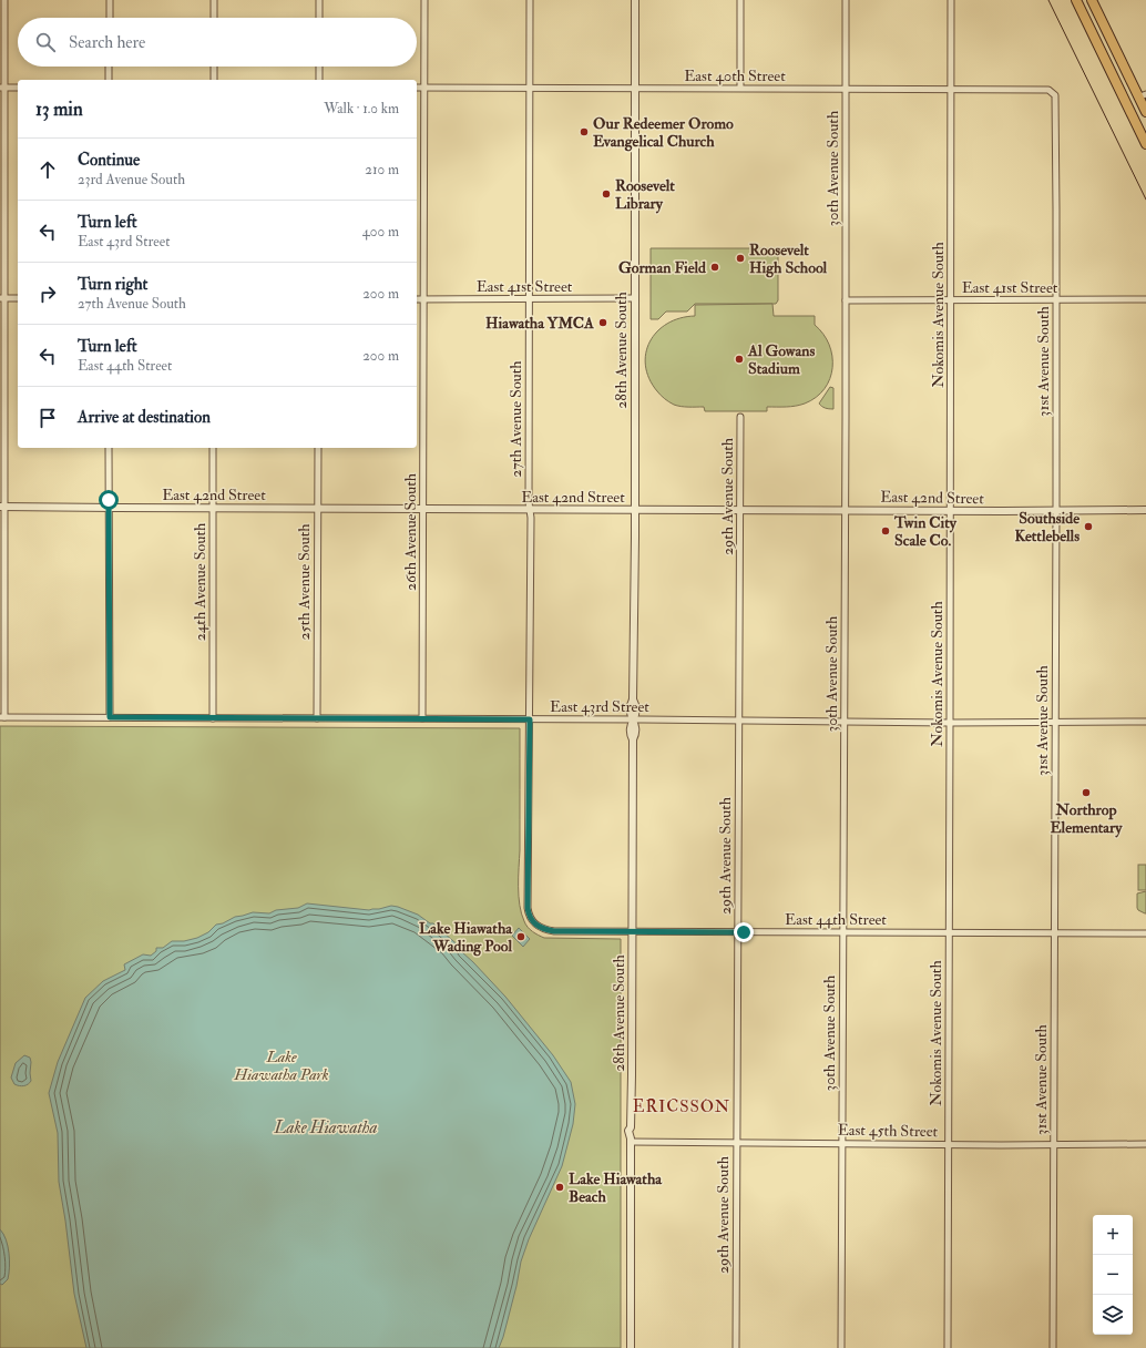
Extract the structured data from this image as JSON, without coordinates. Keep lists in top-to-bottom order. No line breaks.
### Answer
{"streets":{"street":["East 40th Street","30th Avenue South","East 41st Street","Nokomis Avenue South","28th Avenue South","31st Avenue South","27th Avenue South","East 42nd Street","29th Avenue South","26th Avenue South","24th Avenue South","25th Avenue South","East 43rd Street","East 44th Street","East 45th Street"]},"crossings":[["East 40th Street","30th Avenue South"],["East 40th Street","Nokomis Avenue South"],["East 40th Street","28th Avenue South"],["East 40th Street","31st Avenue South"],["East 40th Street","27th Avenue South"],["East 40th Street","26th Avenue South"],["30th Avenue South","East 41st Street"],["30th Avenue South","East 42nd Street"],["30th Avenue South","East 43rd Street"],["30th Avenue South","East 44th Street"],["30th Avenue South","East 45th Street"],["East 41st Street","Nokomis Avenue South"],["East 41st Street","28th Avenue South"],["East 41st Street","31st Avenue South"],["East 41st Street","27th Avenue South"],["East 41st Street","26th Avenue South"],["Nokomis Avenue South","East 42nd Street"],["Nokomis Avenue South","East 43rd Street"],["Nokomis Avenue South","East 44th Street"],["Nokomis Avenue South","East 45th Street"],["28th Avenue South","East 42nd Street"],["28th Avenue South","East 43rd Street"],["28th Avenue South","East 44th Street"],["28th Avenue South","East 45th Street"],["31st Avenue South","East 42nd Street"],["31st Avenue South","East 43rd Street"],["31st Avenue South","East 44th Street"],["31st Avenue South","East 45th Street"],["27th Avenue South","East 42nd Street"],["27th Avenue South","East 43rd Street"],["27th Avenue South","East 44th Street"],["East 42nd Street","29th Avenue South"],["East 42nd Street","26th Avenue South"],["East 42nd Street","24th Avenue South"],["East 42nd Street","25th Avenue South"],["29th Avenue South","East 43rd Street"],["29th Avenue South","East 44th Street"],["29th Avenue South","East 45th Street"],["26th Avenue South","East 43rd Street"],["24th Avenue South","East 43rd Street"],["25th Avenue South","East 43rd Street"]],"districts":["ERICSSON"],"water":["Lake Hiawatha"],"parks":["Lake Hiawatha Park"],"places":["Our Redeemer Oromo Evangelical Church","Roosevelt Library","Roosevelt High School","Gorman Field","Hiawatha YMCA","Al Gowans Stadium","Southside Kettlebells","Twin City Scale Co.","Northrop Elementary","Lake Hiawatha Wading Pool","Lake Hiawatha Beach"],"page":{"search":"Search here","heading":["13 min","Walk · 1.0 km"],"list":[["Continue","23rd Avenue South","210 m"],["Turn left","East 43rd Street","400 m"],["Turn right","27th Avenue South","200 m"],["Turn left","East 44th Street","200 m"],"Arrive at destination"],"map_buttons":["+","−"]}}
